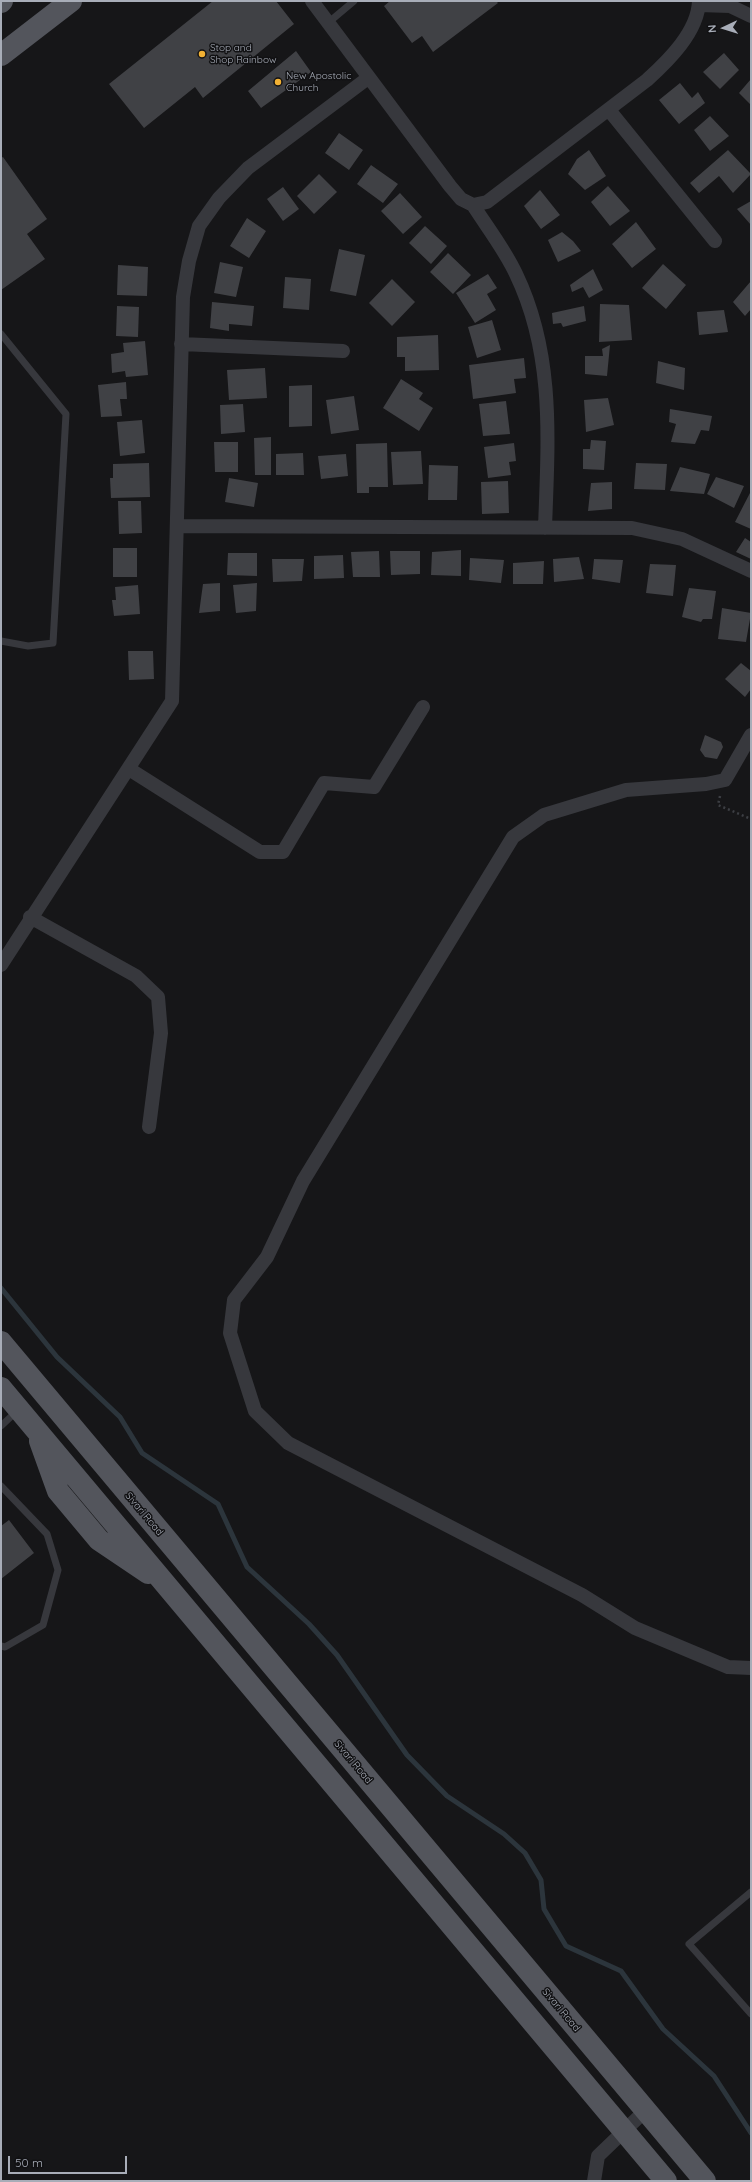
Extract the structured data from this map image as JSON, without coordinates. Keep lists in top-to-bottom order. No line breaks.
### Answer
{"streets":{"main road":["Sivari Road"]},"places":["Stop and Shop Rainbow","New Apostolic Church"],"scale_bar":"50 m","north":"left"}
